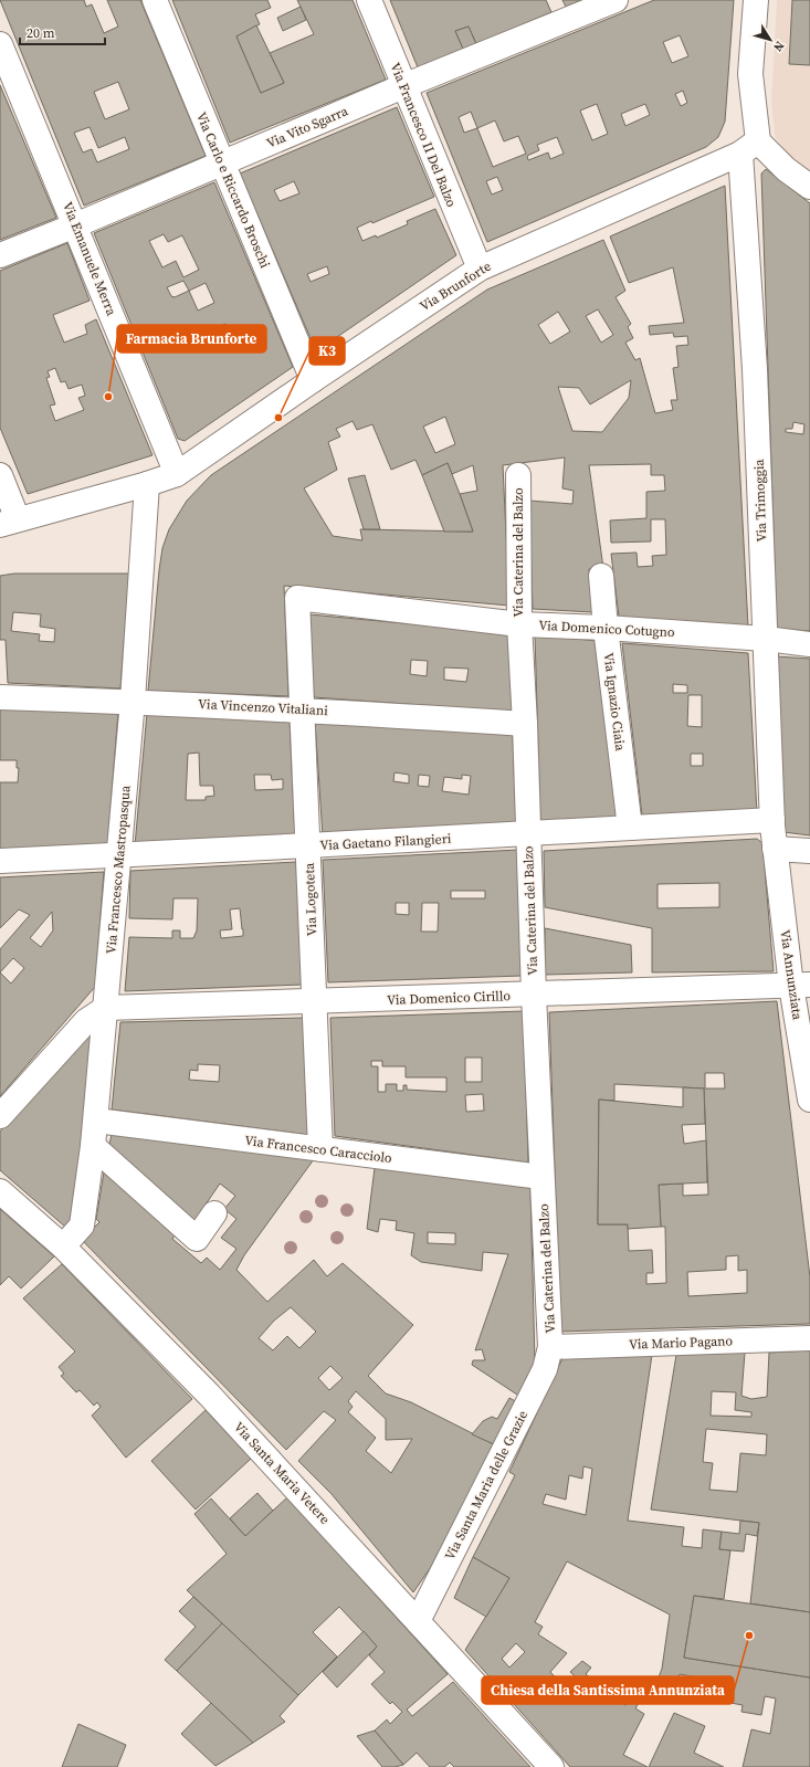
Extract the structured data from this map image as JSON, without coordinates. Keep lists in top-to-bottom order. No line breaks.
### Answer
{"streets":{"street":["Via Vito Sgarra","Via Francesco II Del Balzo","Via Carlo e Riccardo Broschi","Via Emanuele Merra","Via Brunforte","Via Trimoggia","Via Caterina del Balzo","Via Domenico Cotugno","Via Ignazio Ciaia","Via Vincenzo Vitaliani","Via Gaetano Filangieri","Via Francesco Mastropasqua","Via Logoteta","Via Annunziata","Via Domenico Cirillo","Via Francesco Caracciolo","Via Mario Pagano","Via Santa Maria Vetere","Via Santa Maria delle Grazie"]},"crossings":[["Via Vito Sgarra","Via Francesco II Del Balzo"],["Via Vito Sgarra","Via Carlo e Riccardo Broschi"],["Via Vito Sgarra","Via Emanuele Merra"],["Via Francesco II Del Balzo","Via Brunforte"],["Via Carlo e Riccardo Broschi","Via Brunforte"],["Via Emanuele Merra","Via Brunforte"],["Via Brunforte","Via Trimoggia"],["Via Brunforte","Via Francesco Mastropasqua"],["Via Trimoggia","Via Domenico Cotugno"],["Via Trimoggia","Via Gaetano Filangieri"],["Via Trimoggia","Via Annunziata"],["Via Caterina del Balzo","Via Domenico Cotugno"],["Via Caterina del Balzo","Via Vincenzo Vitaliani"],["Via Caterina del Balzo","Via Gaetano Filangieri"],["Via Caterina del Balzo","Via Domenico Cirillo"],["Via Caterina del Balzo","Via Francesco Caracciolo"],["Via Caterina del Balzo","Via Mario Pagano"],["Via Caterina del Balzo","Via Santa Maria delle Grazie"],["Via Domenico Cotugno","Via Ignazio Ciaia"],["Via Domenico Cotugno","Via Logoteta"],["Via Ignazio Ciaia","Via Gaetano Filangieri"],["Via Vincenzo Vitaliani","Via Francesco Mastropasqua"],["Via Vincenzo Vitaliani","Via Logoteta"],["Via Gaetano Filangieri","Via Francesco Mastropasqua"],["Via Gaetano Filangieri","Via Logoteta"],["Via Francesco Mastropasqua","Via Domenico Cirillo"],["Via Francesco Mastropasqua","Via Francesco Caracciolo"],["Via Francesco Mastropasqua","Via Santa Maria Vetere"],["Via Logoteta","Via Domenico Cirillo"],["Via Logoteta","Via Francesco Caracciolo"],["Via Annunziata","Via Domenico Cirillo"],["Via Mario Pagano","Via Santa Maria delle Grazie"],["Via Santa Maria Vetere","Via Santa Maria delle Grazie"]],"places":["Farmacia Brunforte","K3","Chiesa della Santissima Annunziata"],"scale_bar":"20 m","north":"bottom right"}
